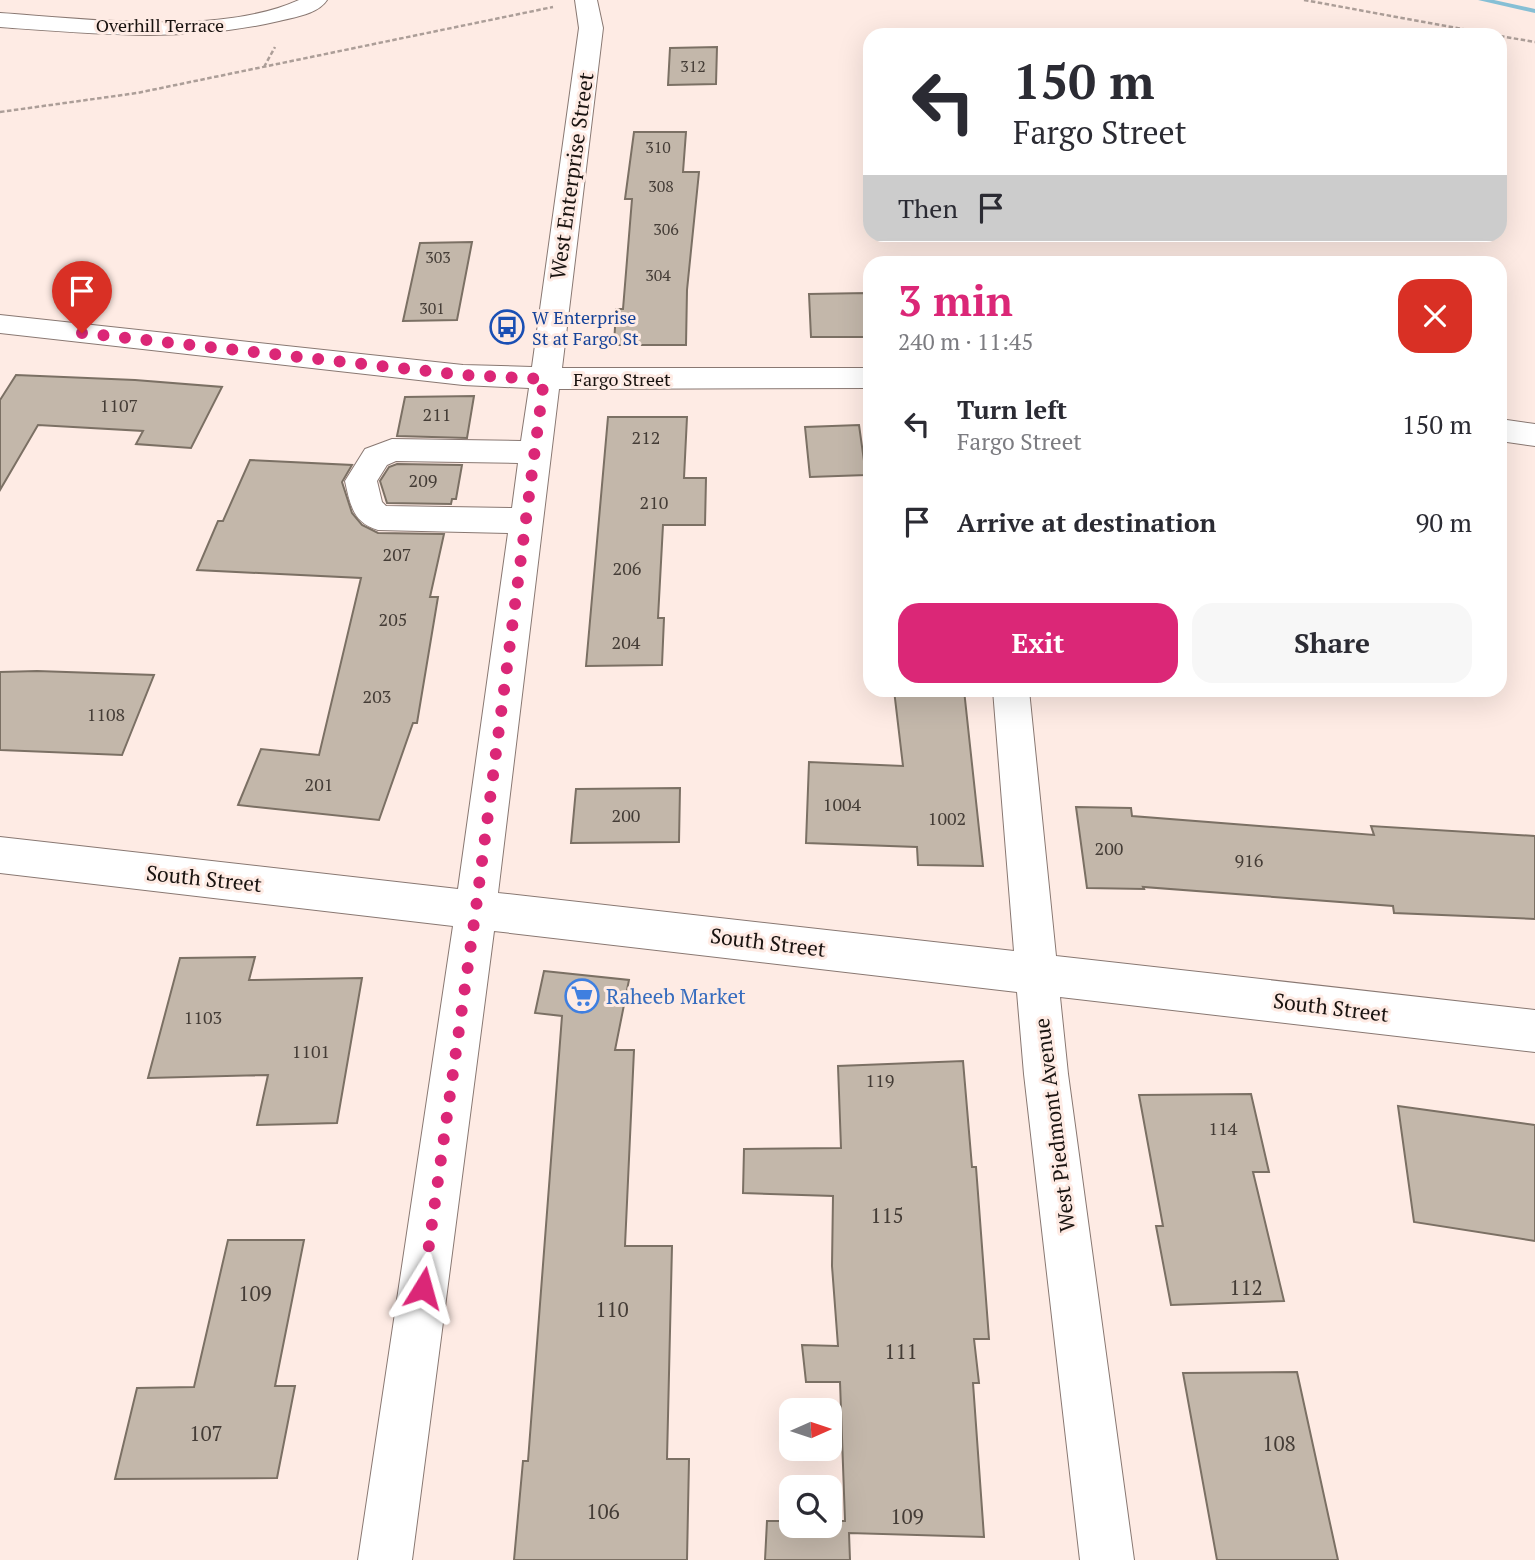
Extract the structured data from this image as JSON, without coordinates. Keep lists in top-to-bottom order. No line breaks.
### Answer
{"streets":{"street":["Overhill Terrace","West Enterprise Street","Fargo Street","South Street","West Piedmont Avenue"]},"crossings":[["West Enterprise Street","Fargo Street"],["West Enterprise Street","South Street"],["South Street","West Piedmont Avenue"]],"places":{"bus stop":["W Enterprise St at Fargo St"],"supermarket":["Raheeb Market"]},"house_numbers":["312","310","308","306","303","304","301","1107","211","212","209","210","207","206","205","204","203","1108","201","1004","200","1002","200","916","1103","1101","119","114","115","112","109","110","111","107","108","106","109"],"north":"right","page":{"turn":["150 m","Fargo Street"],"then":"Then","heading":["3 min","240 m · 11:45"],"list":[{"name":"Turn left","note":"Fargo Street","value":"150 m"},{"name":"Arrive at destination","value":"90 m"}],"buttons":["Exit","Share"]}}
